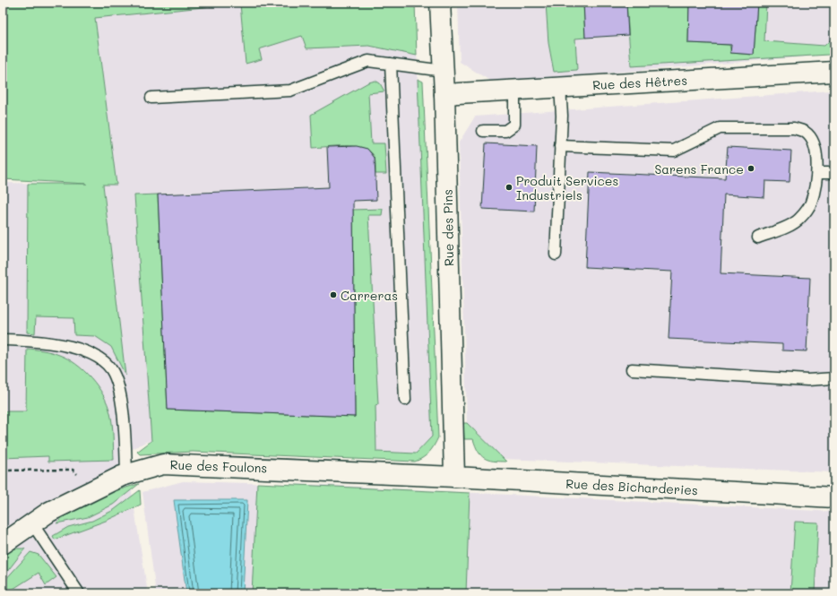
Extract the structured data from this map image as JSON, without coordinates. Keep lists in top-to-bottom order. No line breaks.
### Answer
{"streets":{"street":["Rue des Hêtres","Rue des Pins","Rue des Foulons","Rue des Bicharderies"]},"crossings":[["Rue des Hêtres","Rue des Pins"],["Rue des Pins","Rue des Foulons"],["Rue des Pins","Rue des Bicharderies"],["Rue des Foulons","Rue des Bicharderies"]],"places":["Sarens France","Produit Services Industriels","Carreras"]}
